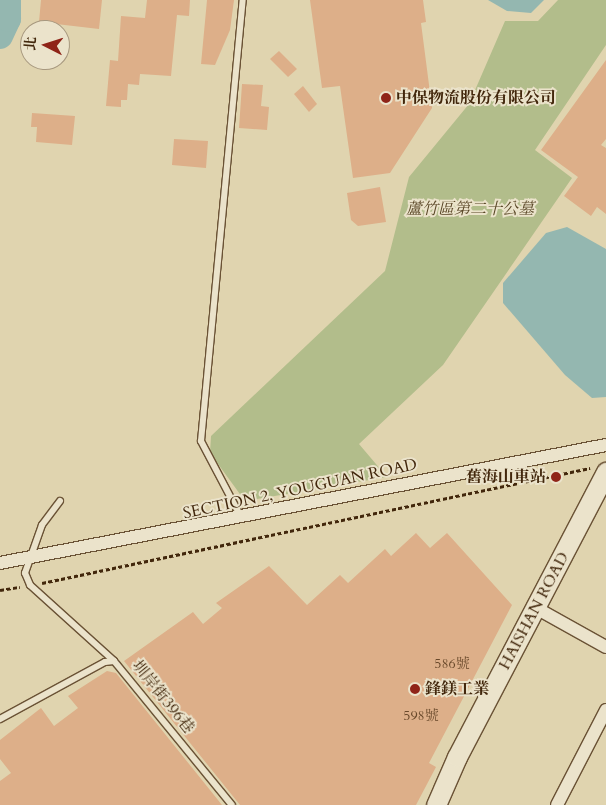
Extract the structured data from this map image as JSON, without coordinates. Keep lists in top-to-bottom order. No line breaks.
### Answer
{"streets":{"main road":["HAISHAN ROAD"],"street":["SECTION 2, YOUGUAN ROAD"],"lane":["圳岸街396巷"]},"parks":["蘆竹區第二十公墓"],"places":["中保物流股份有限公司","舊海山車站","鋒鎂工業"],"house_numbers":["586號","598號"],"north":"left"}
